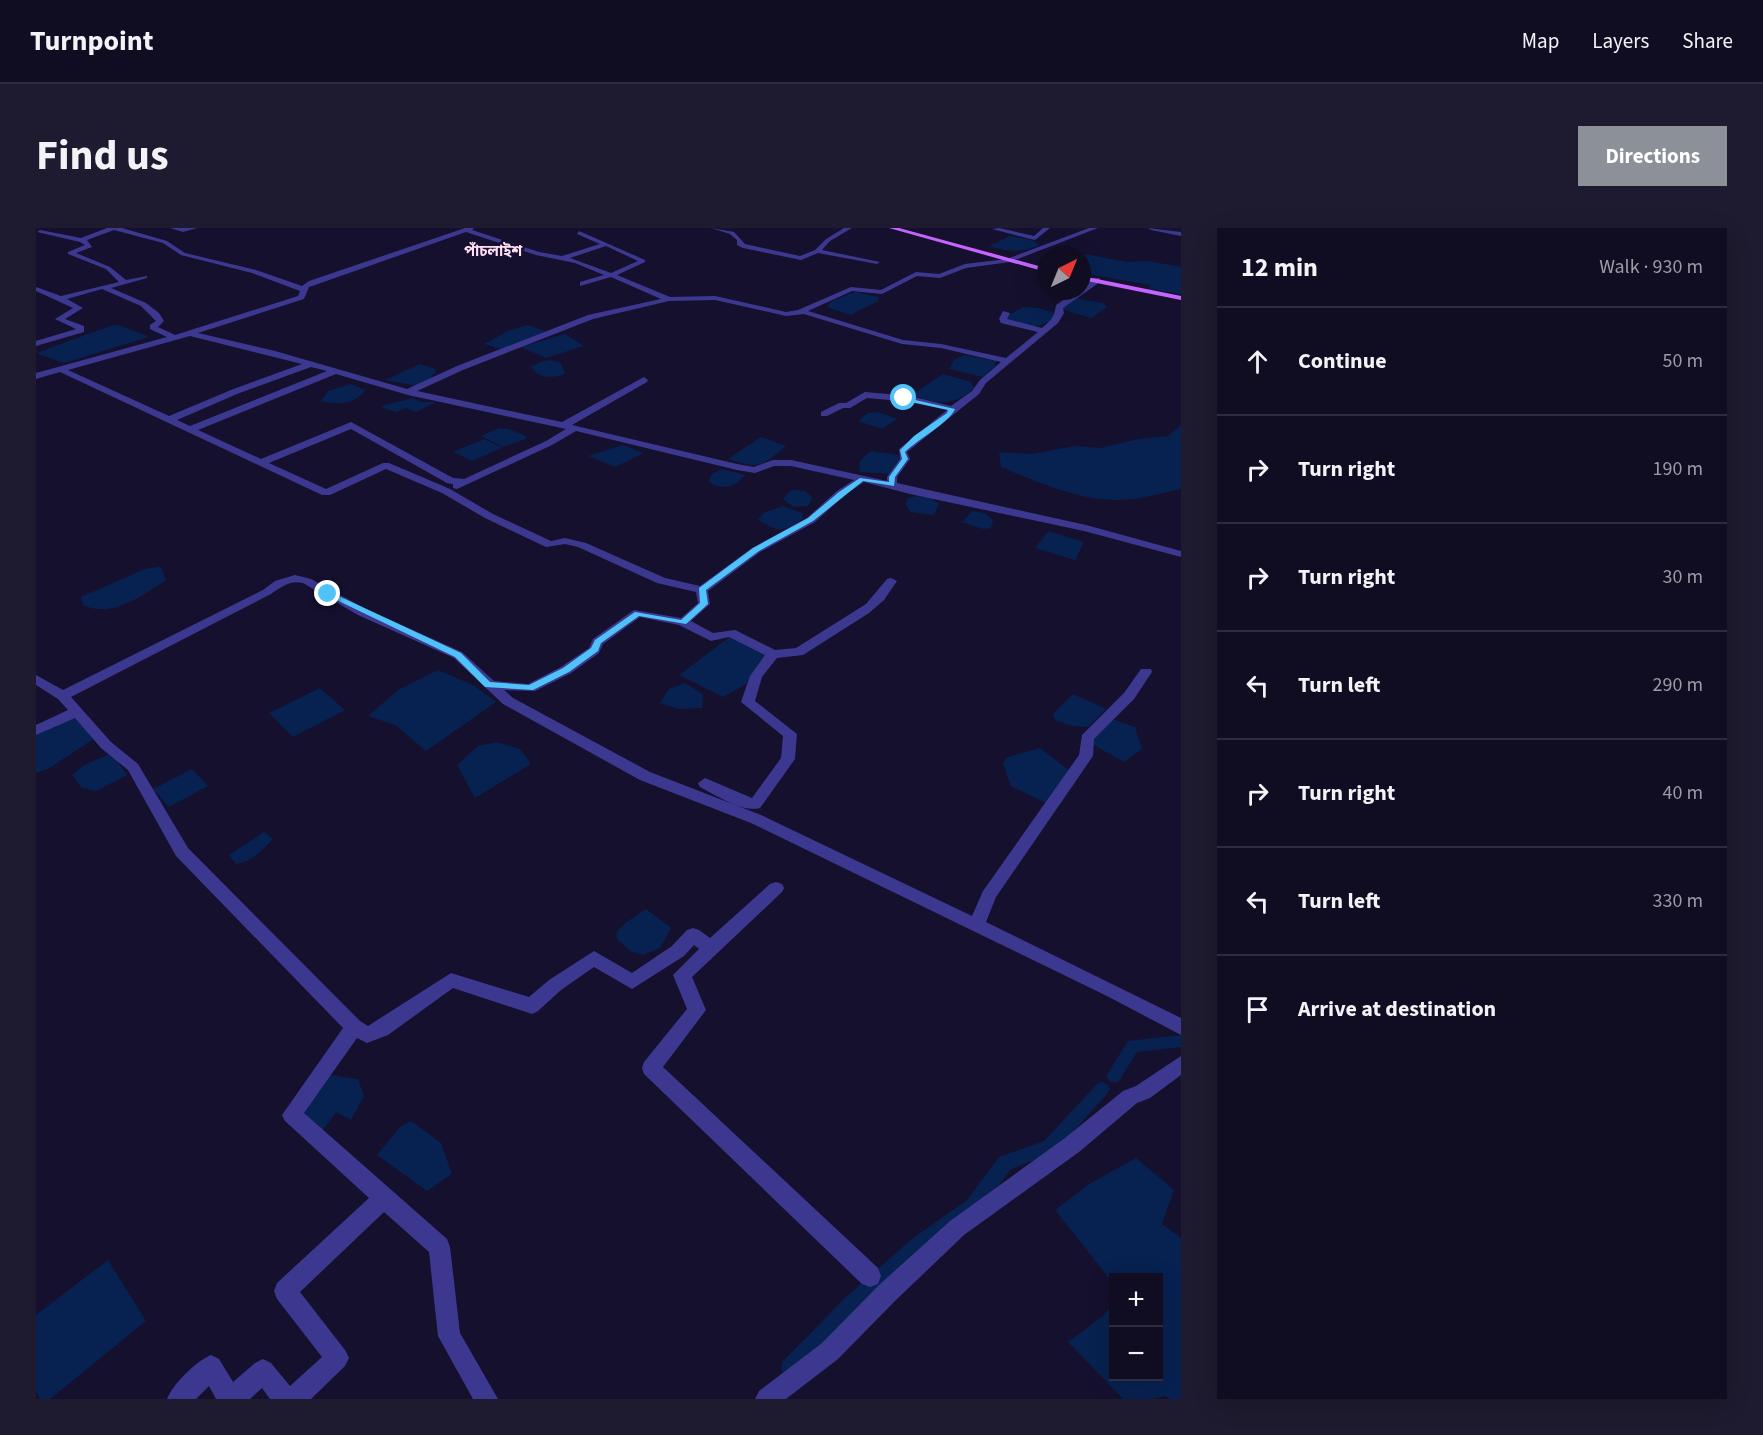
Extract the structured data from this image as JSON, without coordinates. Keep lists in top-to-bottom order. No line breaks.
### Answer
{"districts":["পাঁচলাইশ"],"north":"top right","page":{"header":"Turnpoint","nav":["Map","Layers","Share"],"title":"Find us","buttons":"Directions","heading":["12 min","Walk · 930 m"],"list":[["Continue","50 m"],["Turn right","190 m"],["Turn right","30 m"],["Turn left","290 m"],["Turn right","40 m"],["Turn left","330 m"],"Arrive at destination"],"map_buttons":["+","−"]}}
